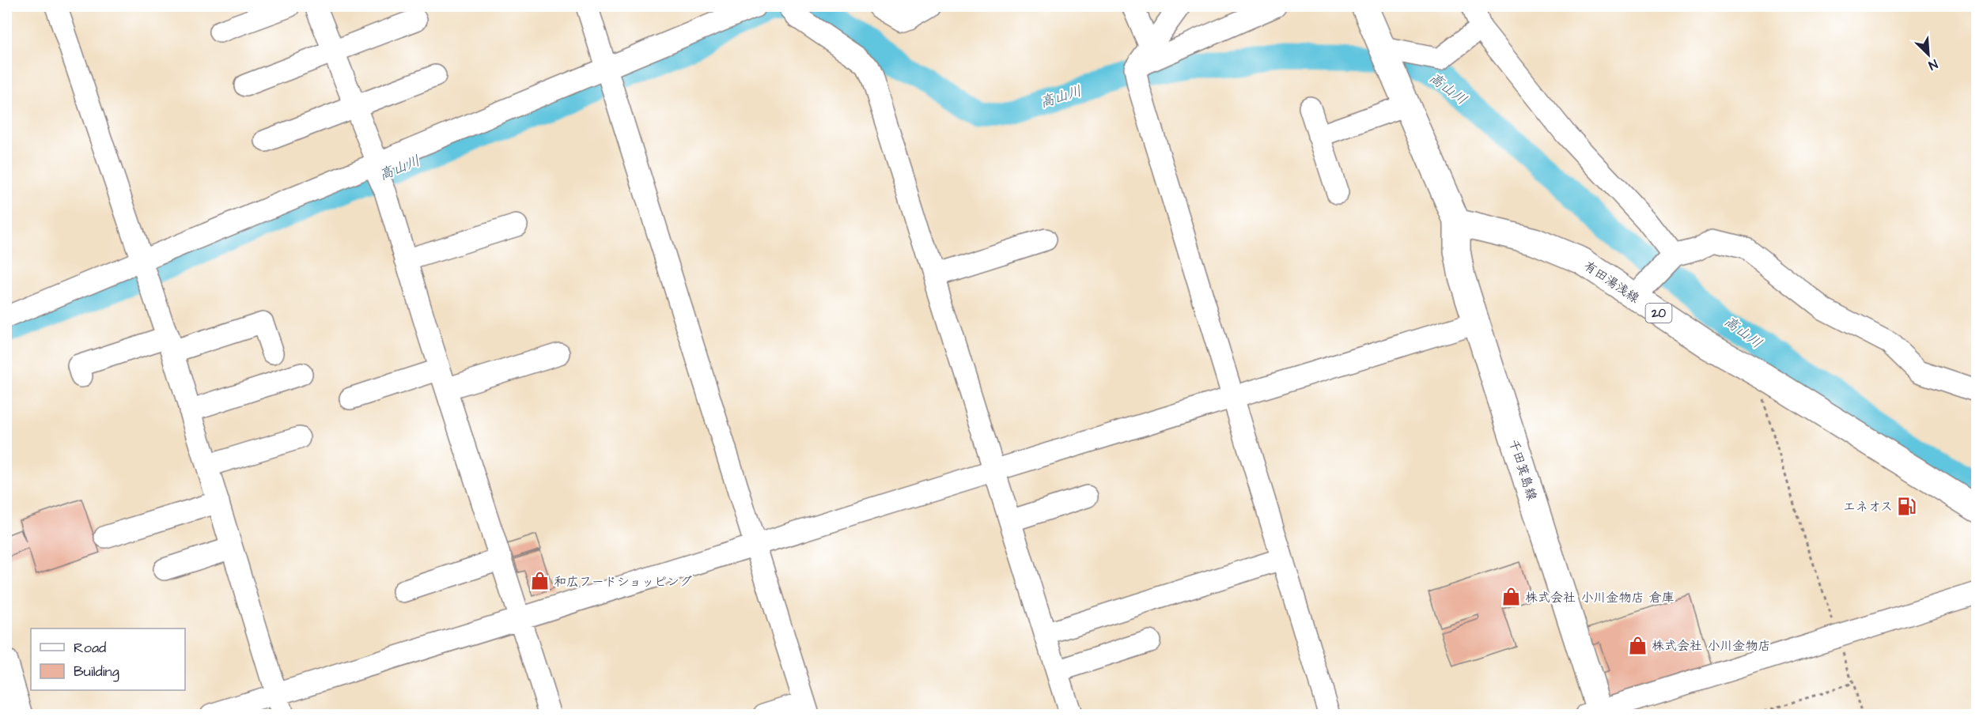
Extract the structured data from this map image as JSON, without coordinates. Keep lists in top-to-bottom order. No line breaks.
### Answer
{"streets":{"main road":["有田湯浅線","20","千田箕島線"]},"crossings":[["有田湯浅線","千田箕島線"]],"water":["高山川"],"places":{"fuel station":["エネオス"],"shop":["和広フードショッピング","株式会社 小川金物店 倉庫","株式会社 小川金物店"]},"legend":["Road","Building"],"north":"bottom right"}
